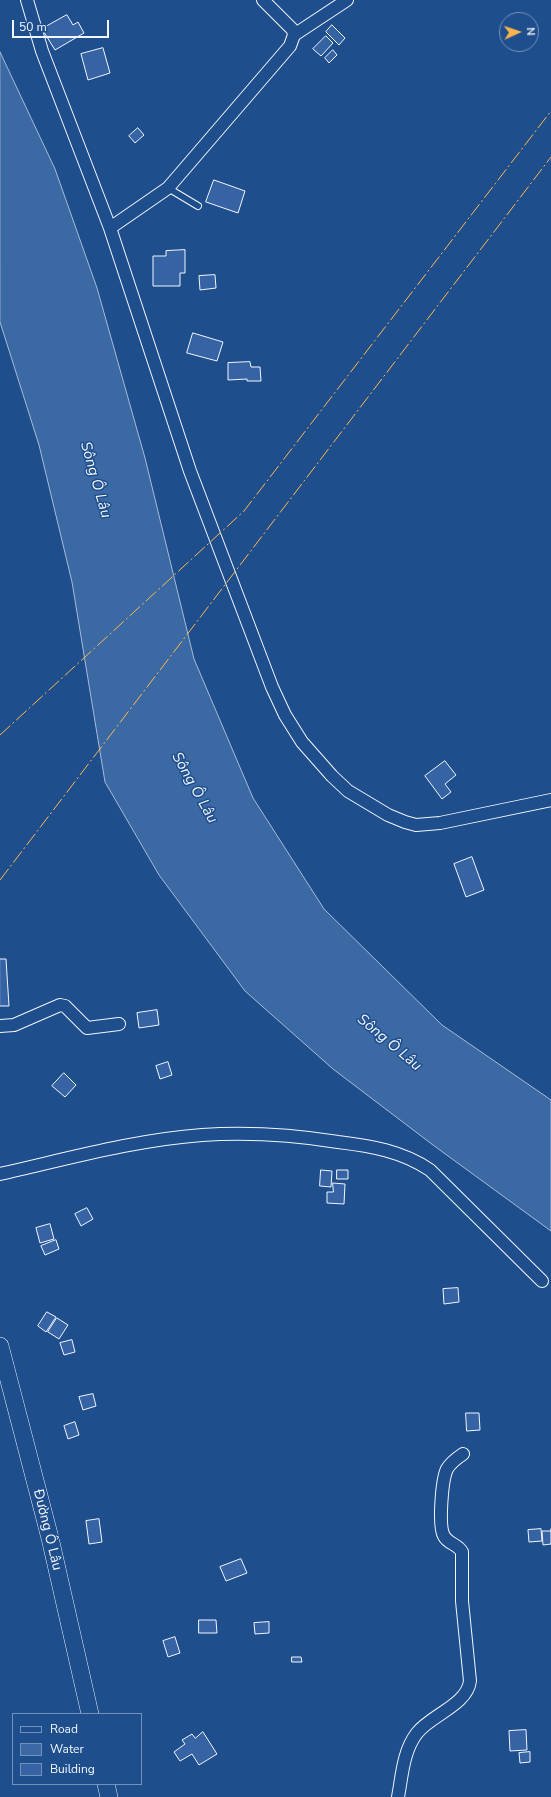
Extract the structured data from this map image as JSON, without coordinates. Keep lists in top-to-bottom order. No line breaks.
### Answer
{"streets":{"main road":["Đường Ô Lâu"]},"water":["Sông Ô Lâu"],"legend":["Road","Water","Building"],"scale_bar":"50 m","north":"right"}
